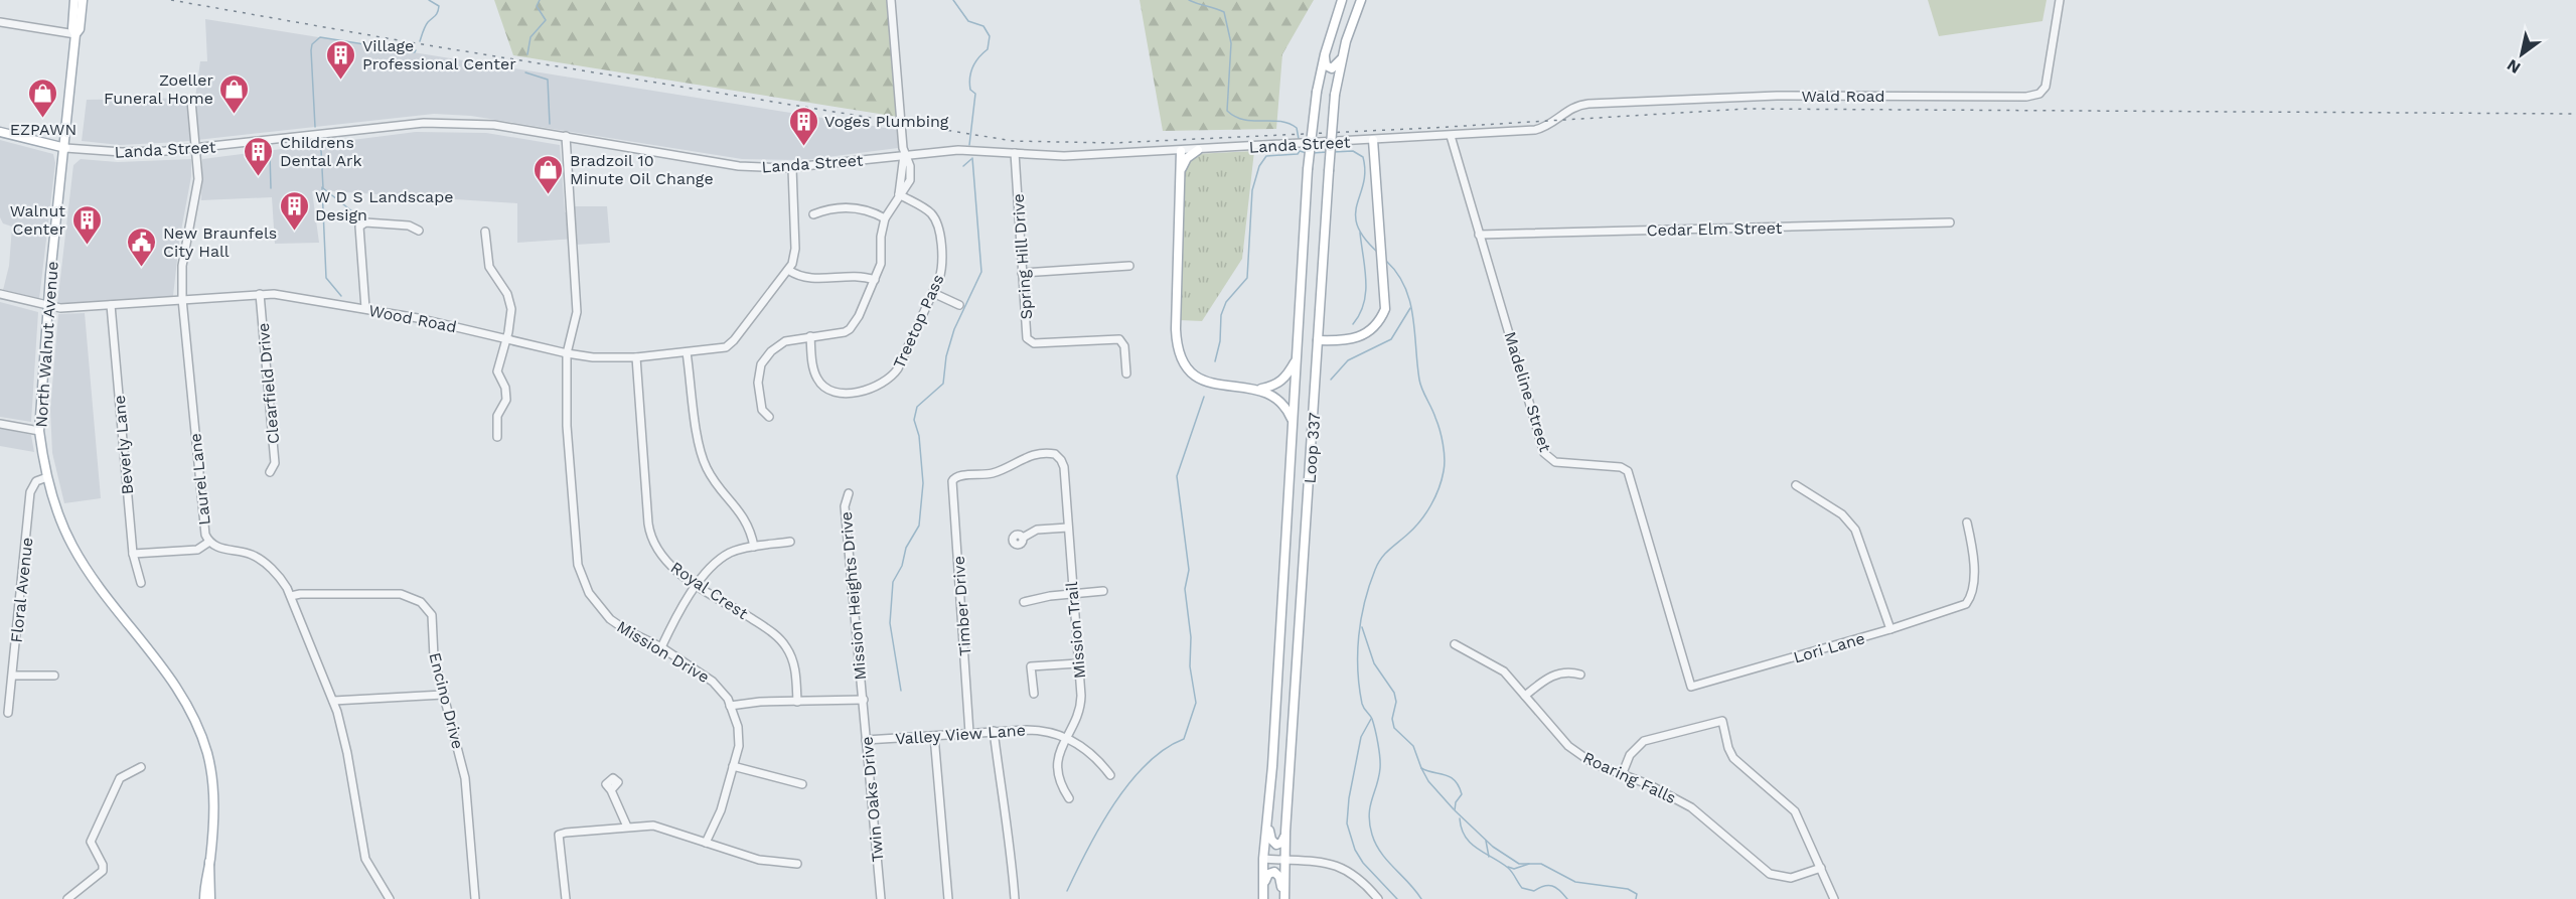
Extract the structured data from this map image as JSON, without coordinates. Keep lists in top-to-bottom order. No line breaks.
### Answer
{"streets":{"main road":["Landa Street","North Walnut Avenue","Loop 337"],"street":["Wald Road","Cedar Elm Street","Spring Hill Drive","Wood Road","Treetop Pass","Clearfield Drive","Madeline Street","Beverly Lane","Laurel Lane","Floral Avenue","Royal Crest","Mission Heights Drive","Timber Drive","Mission Trail","Lori Lane","Mission Drive","Encino Drive","Valley View Lane","Roaring Falls","Twin Oaks Drive"]},"crossings":[["Wald Road","Landa Street"],["Landa Street","Spring Hill Drive"],["Landa Street","North Walnut Avenue"],["Landa Street","Madeline Street"],["Landa Street","Laurel Lane"],["Landa Street","Mission Drive"],["Cedar Elm Street","Madeline Street"],["Wood Road","North Walnut Avenue"],["Wood Road","Clearfield Drive"],["Wood Road","Beverly Lane"],["Wood Road","Laurel Lane"],["Wood Road","Royal Crest"],["Wood Road","Mission Drive"],["North Walnut Avenue","Floral Avenue"],["Madeline Street","Lori Lane"],["Laurel Lane","Encino Drive"],["Mission Heights Drive","Twin Oaks Drive"],["Timber Drive","Mission Trail"],["Timber Drive","Valley View Lane"],["Mission Trail","Valley View Lane"],["Valley View Lane","Twin Oaks Drive"]],"places":{"building":["Village Professional Center","Voges Plumbing","Childrens Dental Ark","W D S Landscape Design","Walnut Center"],"shop":["Zoeller Funeral Home","EZPAWN","Bradzoil 10 Minute Oil Change"],"public building":["New Braunfels City Hall"]},"north":"bottom left"}
